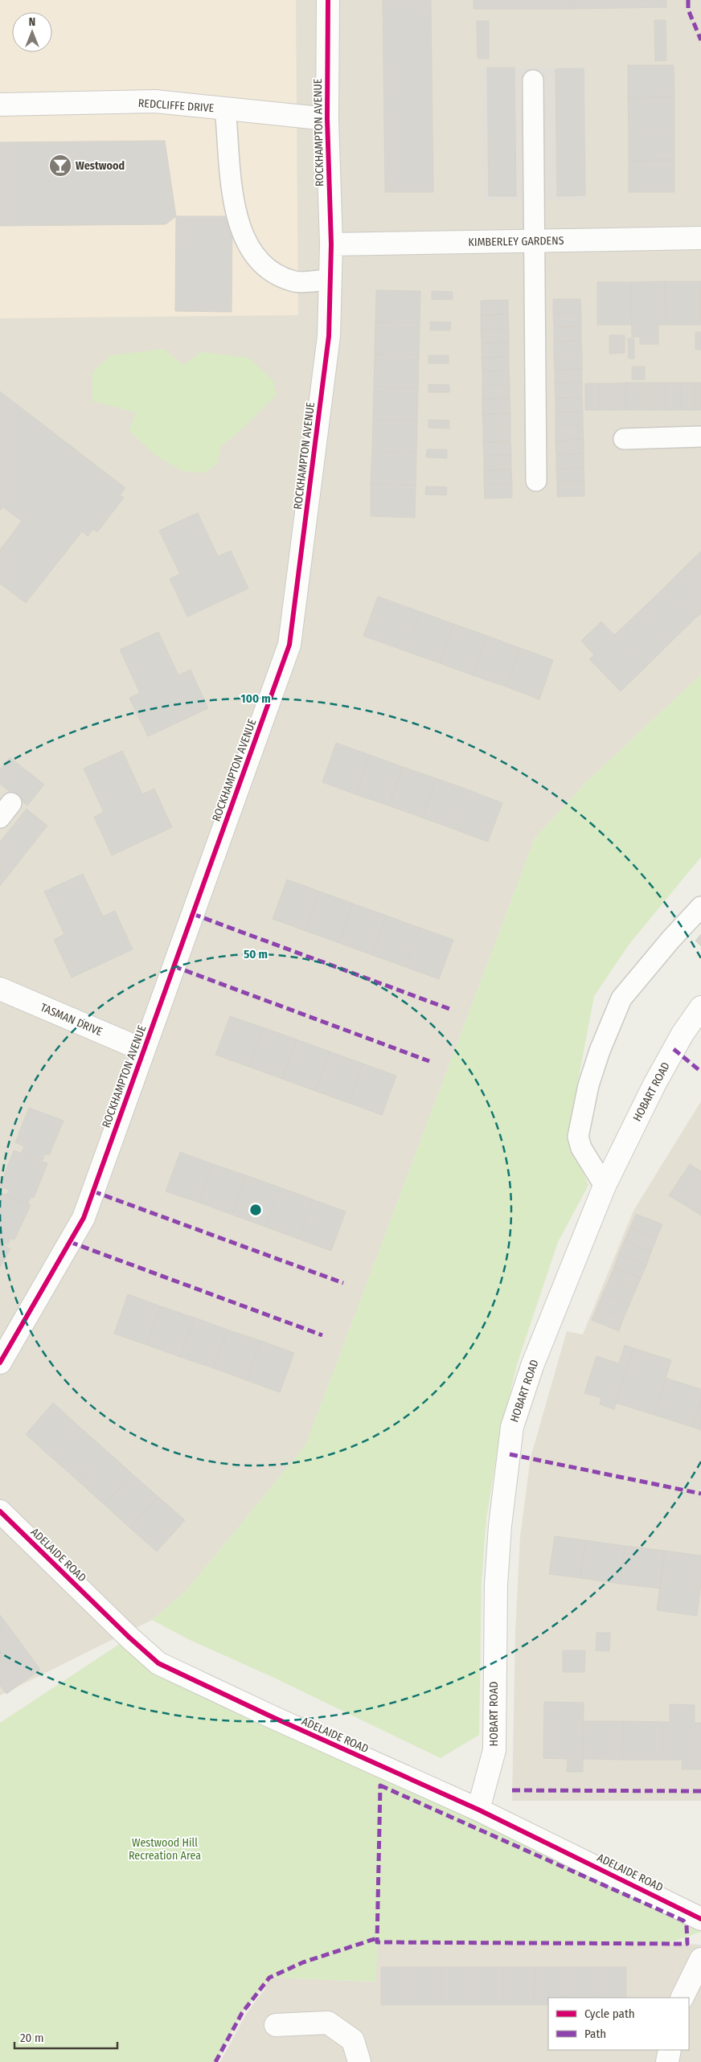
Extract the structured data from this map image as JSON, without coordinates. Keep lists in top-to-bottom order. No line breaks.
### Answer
{"streets":{"street":["REDCLIFFE DRIVE","ROCKHAMPTON AVENUE","KIMBERLEY GARDENS","TASMAN DRIVE","HOBART ROAD","ADELAIDE ROAD"]},"crossings":[["REDCLIFFE DRIVE","ROCKHAMPTON AVENUE"],["ROCKHAMPTON AVENUE","KIMBERLEY GARDENS"],["ROCKHAMPTON AVENUE","TASMAN DRIVE"],["HOBART ROAD","ADELAIDE ROAD"]],"parks":["Westwood Hill Recreation Area"],"places":{"bar":["Westwood"]},"legend":["Cycle path","Path"],"scale_bar":"20 m","north":"top","rings":["100 m","50 m"]}
